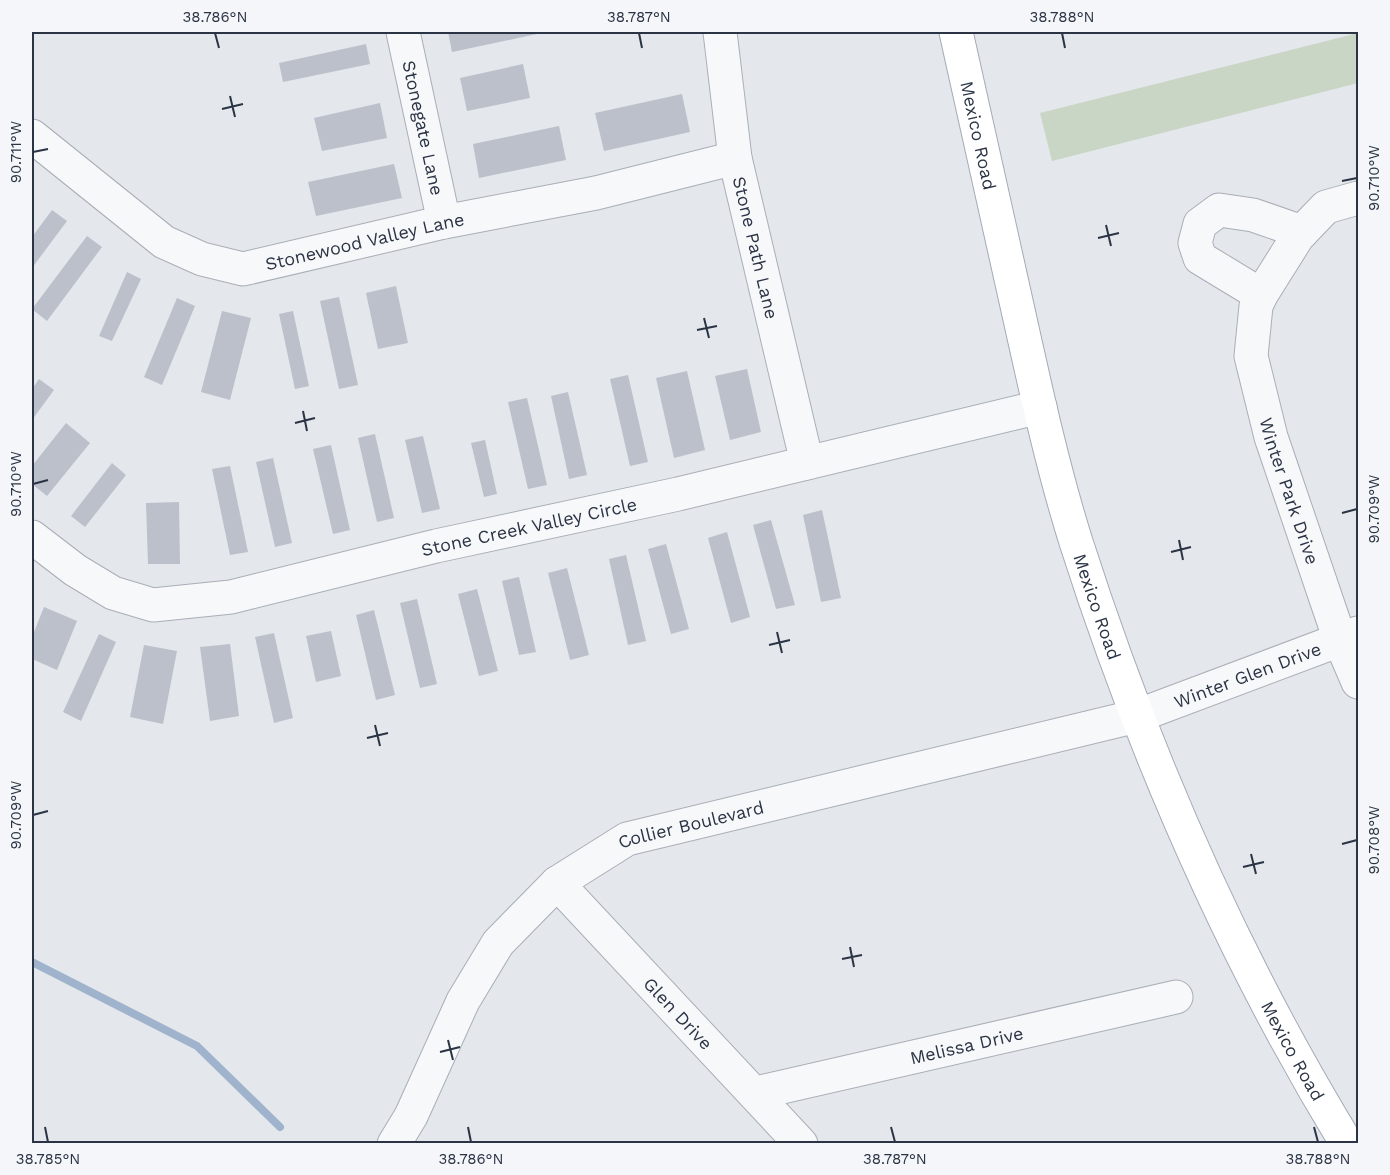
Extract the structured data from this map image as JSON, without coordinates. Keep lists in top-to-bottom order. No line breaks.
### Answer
{"streets":{"main road":["Mexico Road"],"street":["Stonegate Lane","Stonewood Valley Lane","Stone Path Lane","Winter Park Drive","Stone Creek Valley Circle","Winter Glen Drive","Collier Boulevard","Glen Drive","Melissa Drive"]},"crossings":[["Stonegate Lane","Stonewood Valley Lane"],["Mexico Road","Stone Creek Valley Circle"],["Mexico Road","Winter Glen Drive"],["Mexico Road","Collier Boulevard"],["Stonewood Valley Lane","Stone Path Lane"],["Stone Path Lane","Stone Creek Valley Circle"],["Winter Park Drive","Winter Glen Drive"],["Winter Glen Drive","Collier Boulevard"],["Collier Boulevard","Glen Drive"],["Glen Drive","Melissa Drive"]],"coordinates":["38.786°N","38.787°N","38.788°N","90.711°W","90.710°W","90.709°W","90.708°W","38.785°N"]}
